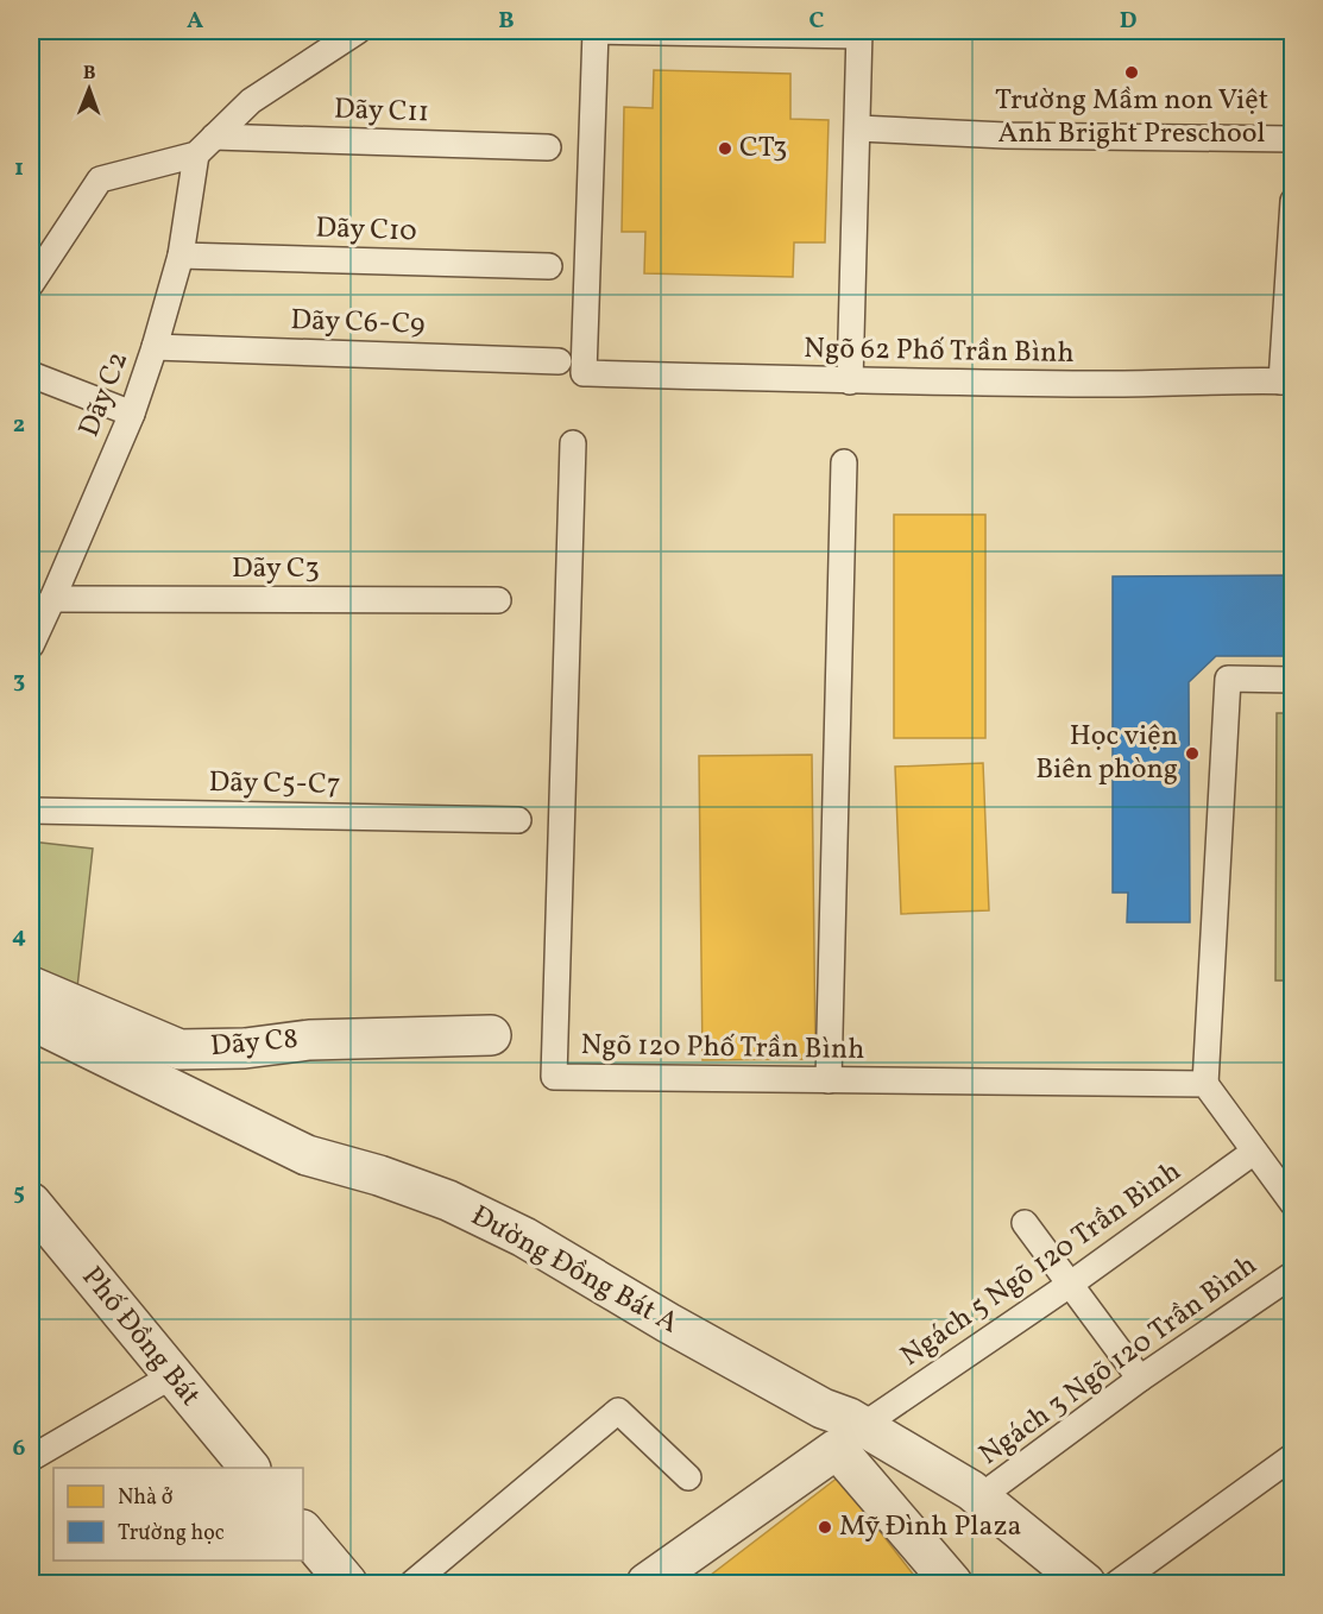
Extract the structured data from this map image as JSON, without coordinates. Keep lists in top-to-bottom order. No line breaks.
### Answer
{"streets":{"street":["Dãy C8","Đường Đồng Bát A","Phố Đồng Bát"],"lane":["Dãy C11","Dãy C10","Dãy C6-C9","Ngõ 62 Phố Trần Bình","Dãy C2","Dãy C3","Dãy C5-C7","Ngõ 120 Phố Trần Bình","Ngách 5 Ngõ 120 Trần Bình","Ngách 3 Ngõ 120 Trần Bình"]},"crossings":[["Dãy C11","Dãy C2"],["Dãy C10","Dãy C2"],["Dãy C6-C9","Dãy C2"],["Dãy C2","Dãy C3"],["Ngách 5 Ngõ 120 Trần Bình","Đường Đồng Bát A"],["Đường Đồng Bát A","Ngách 3 Ngõ 120 Trần Bình"]],"places":["Trường Mầm non Việt Anh Bright Preschool","CT3","Học viện Biên phòng","Mỹ Đình Plaza"],"legend":["Nhà ở","Trường học"],"north":"top","grid":{"columns":["A","B","C","D"],"rows":["1","2","3","4","5","6"]}}
